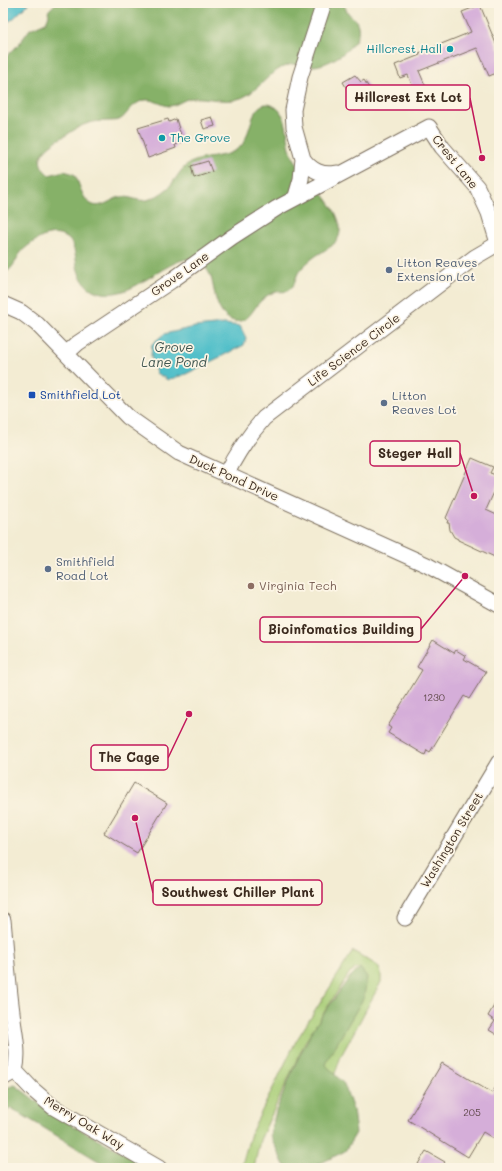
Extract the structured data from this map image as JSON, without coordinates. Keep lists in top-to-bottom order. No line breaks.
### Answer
{"streets":{"street":["Crest Lane","Grove Lane","Life Science Circle","Duck Pond Drive","Washington Street","Merry Oak Way"]},"crossings":[["Crest Lane","Grove Lane"],["Crest Lane","Life Science Circle"],["Grove Lane","Duck Pond Drive"],["Life Science Circle","Duck Pond Drive"]],"water":["Grove Lane Pond"],"places":{"other":["Hillcrest Hall","The Grove","Hillcrest Ext Lot","Litton Reaves Extension Lot","Litton Reaves Lot","Steger Hall","Smithfield Road Lot","Bioinfomatics Building","Virginia Tech","The Cage","Southwest Chiller Plant"],"transit":["Smithfield Lot"]},"house_numbers":["1230","205"]}
